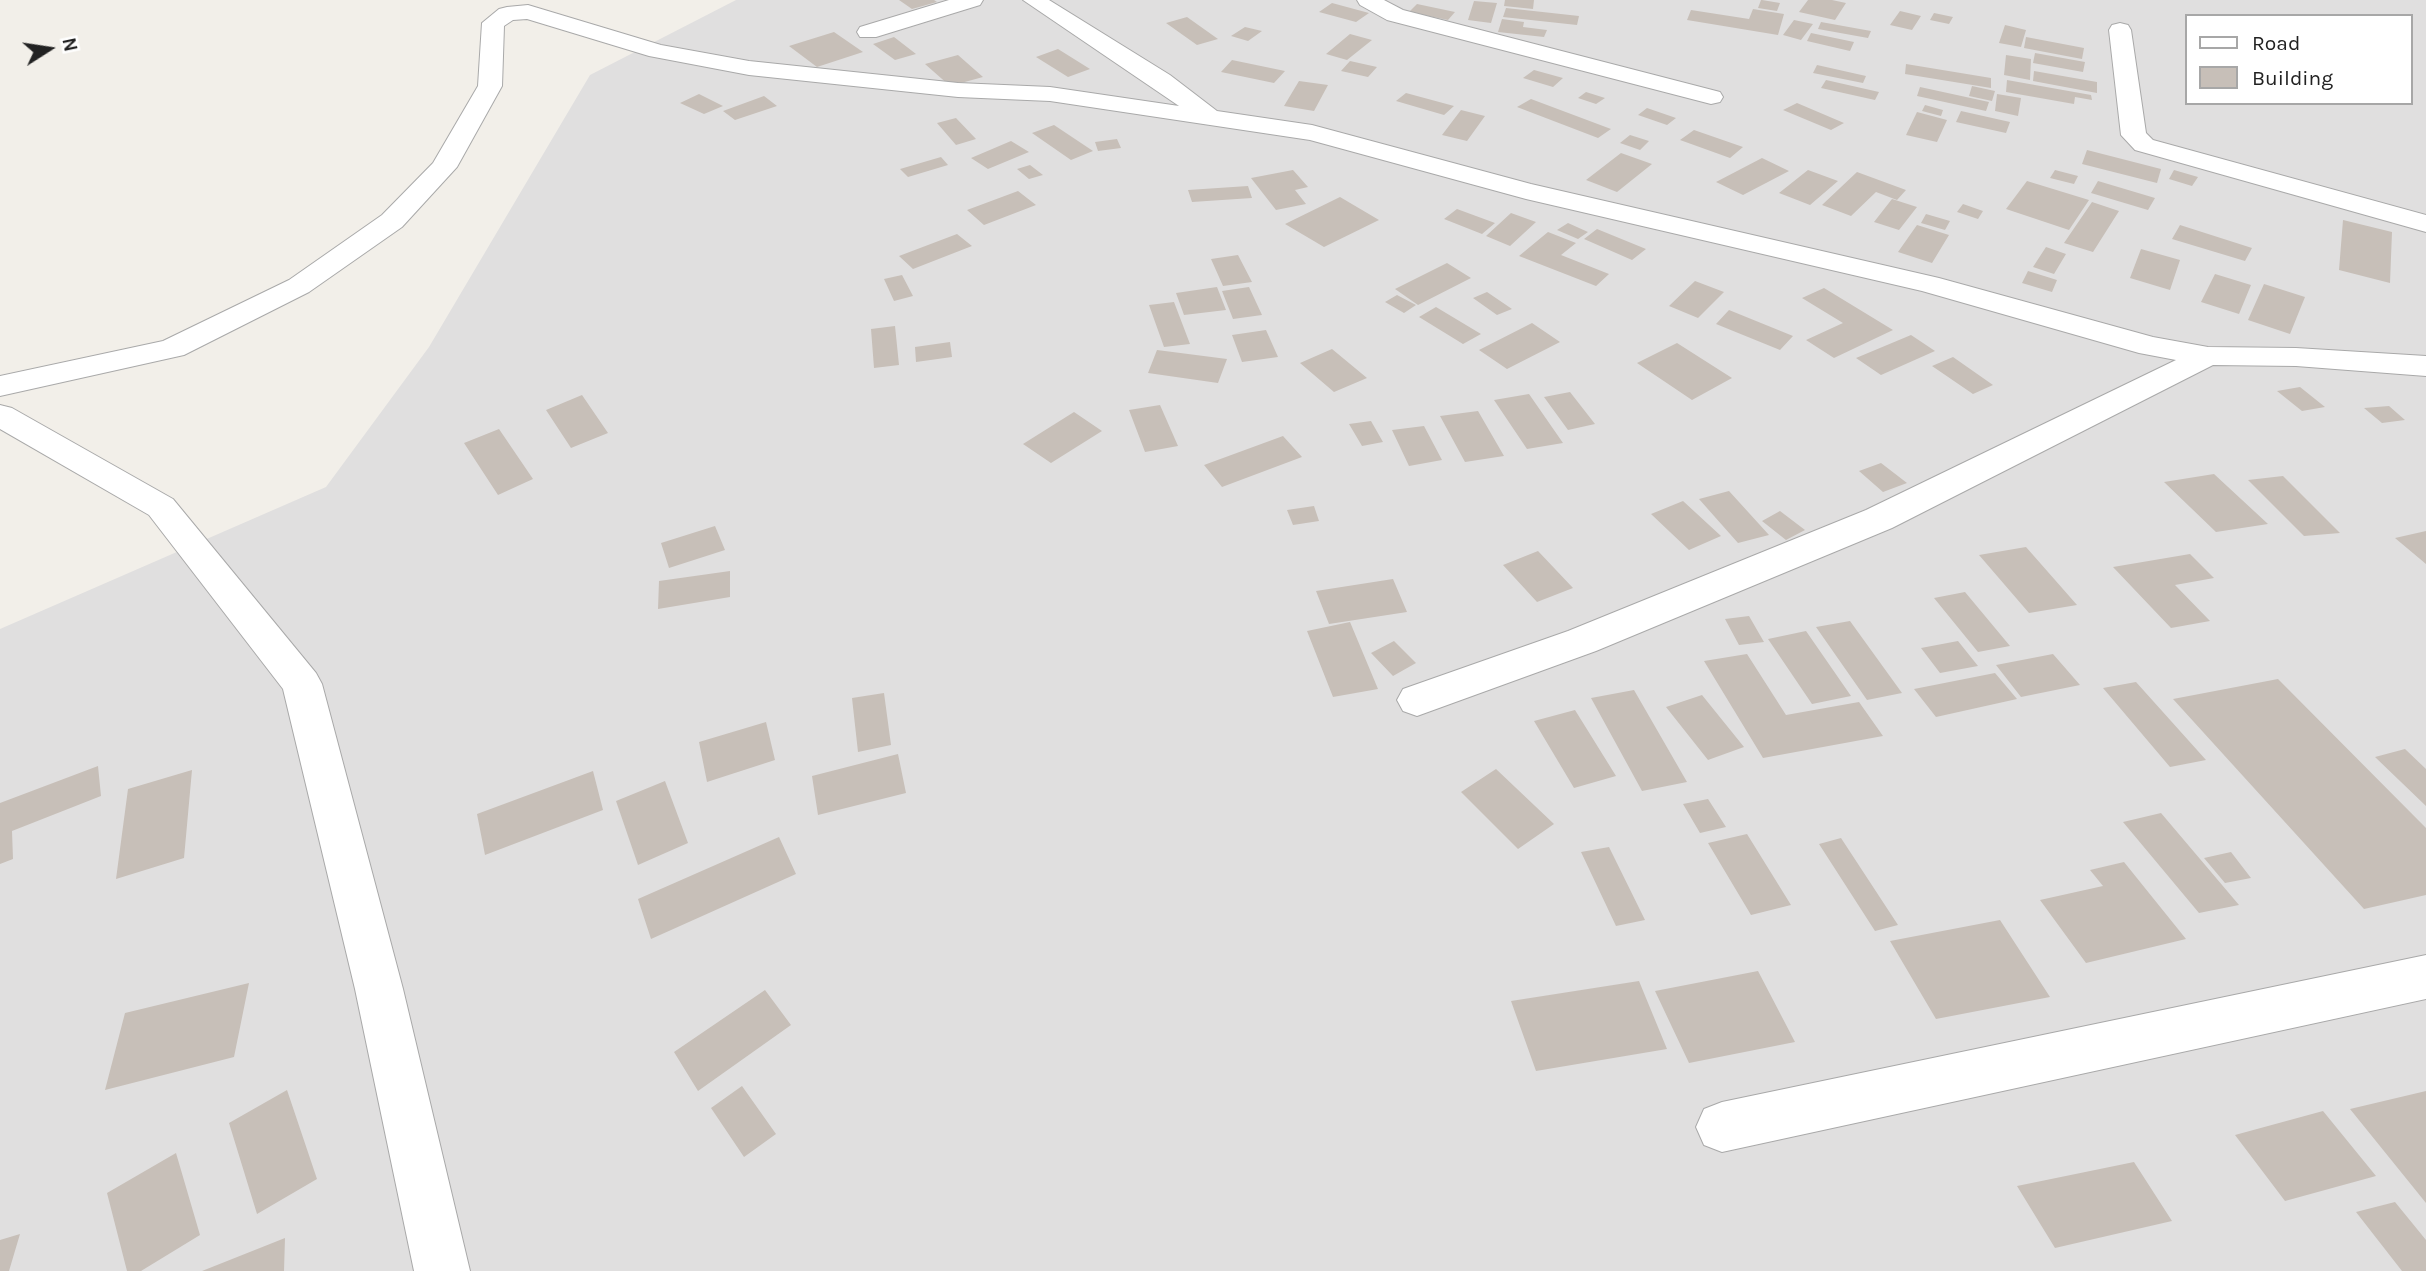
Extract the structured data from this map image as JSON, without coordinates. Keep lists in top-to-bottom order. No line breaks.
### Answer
{"legend":["Road","Building"],"north":"right"}
